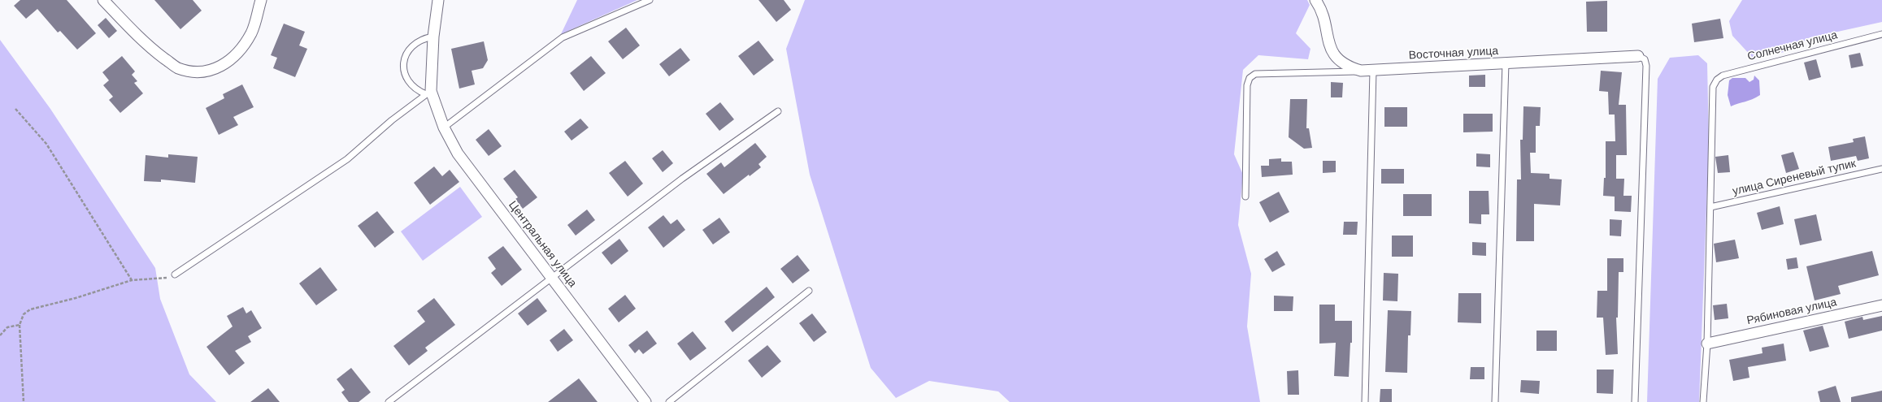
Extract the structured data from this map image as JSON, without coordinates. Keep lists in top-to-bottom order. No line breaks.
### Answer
{"streets":{"street":["Восточная улица","Центральная улица","Рябиновая улица"],"lane":["Солнечная улица","улица Сиреневый тупик"]},"crossings":[["Солнечная улица","улица Сиреневый тупик"]]}
